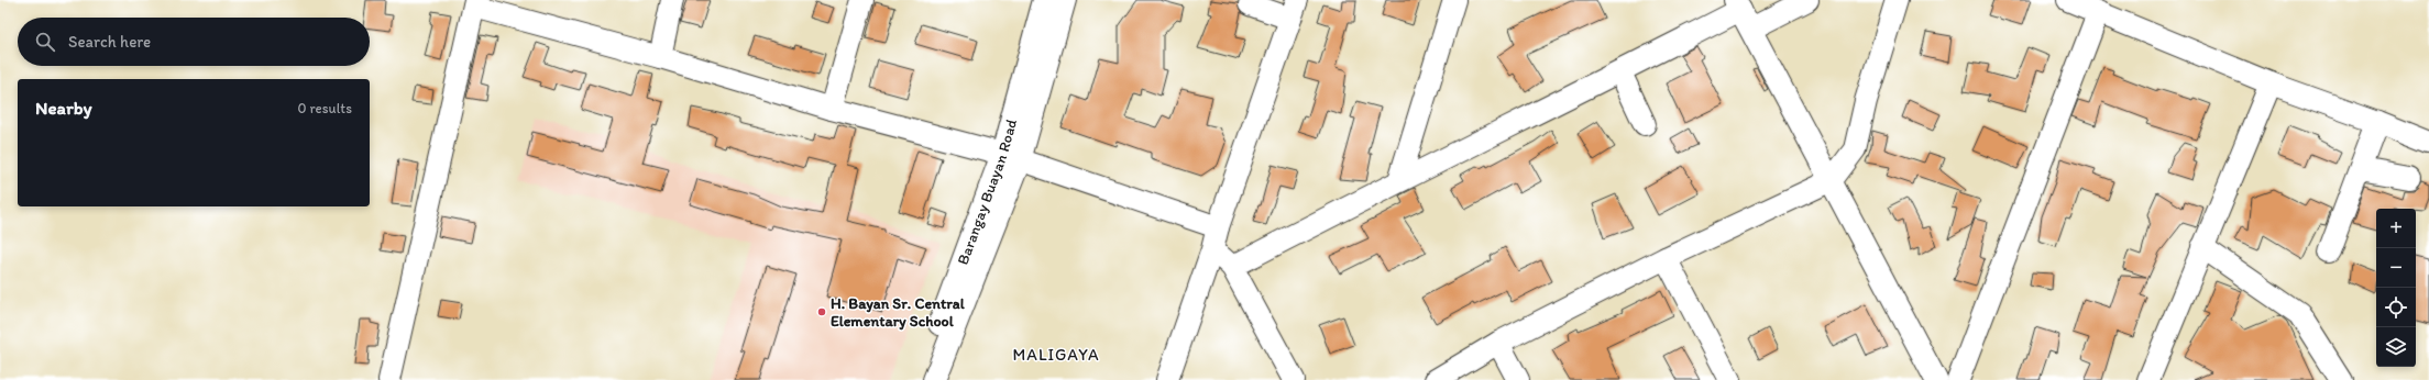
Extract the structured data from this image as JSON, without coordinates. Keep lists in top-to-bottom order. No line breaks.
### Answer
{"streets":{"street":["Barangay Buayan Road"]},"districts":["MALIGAYA"],"places":["H. Bayan Sr. Central Elementary School"],"page":{"search":"Search here","heading":["Nearby","0 results"],"map_buttons":["+","−"]}}
